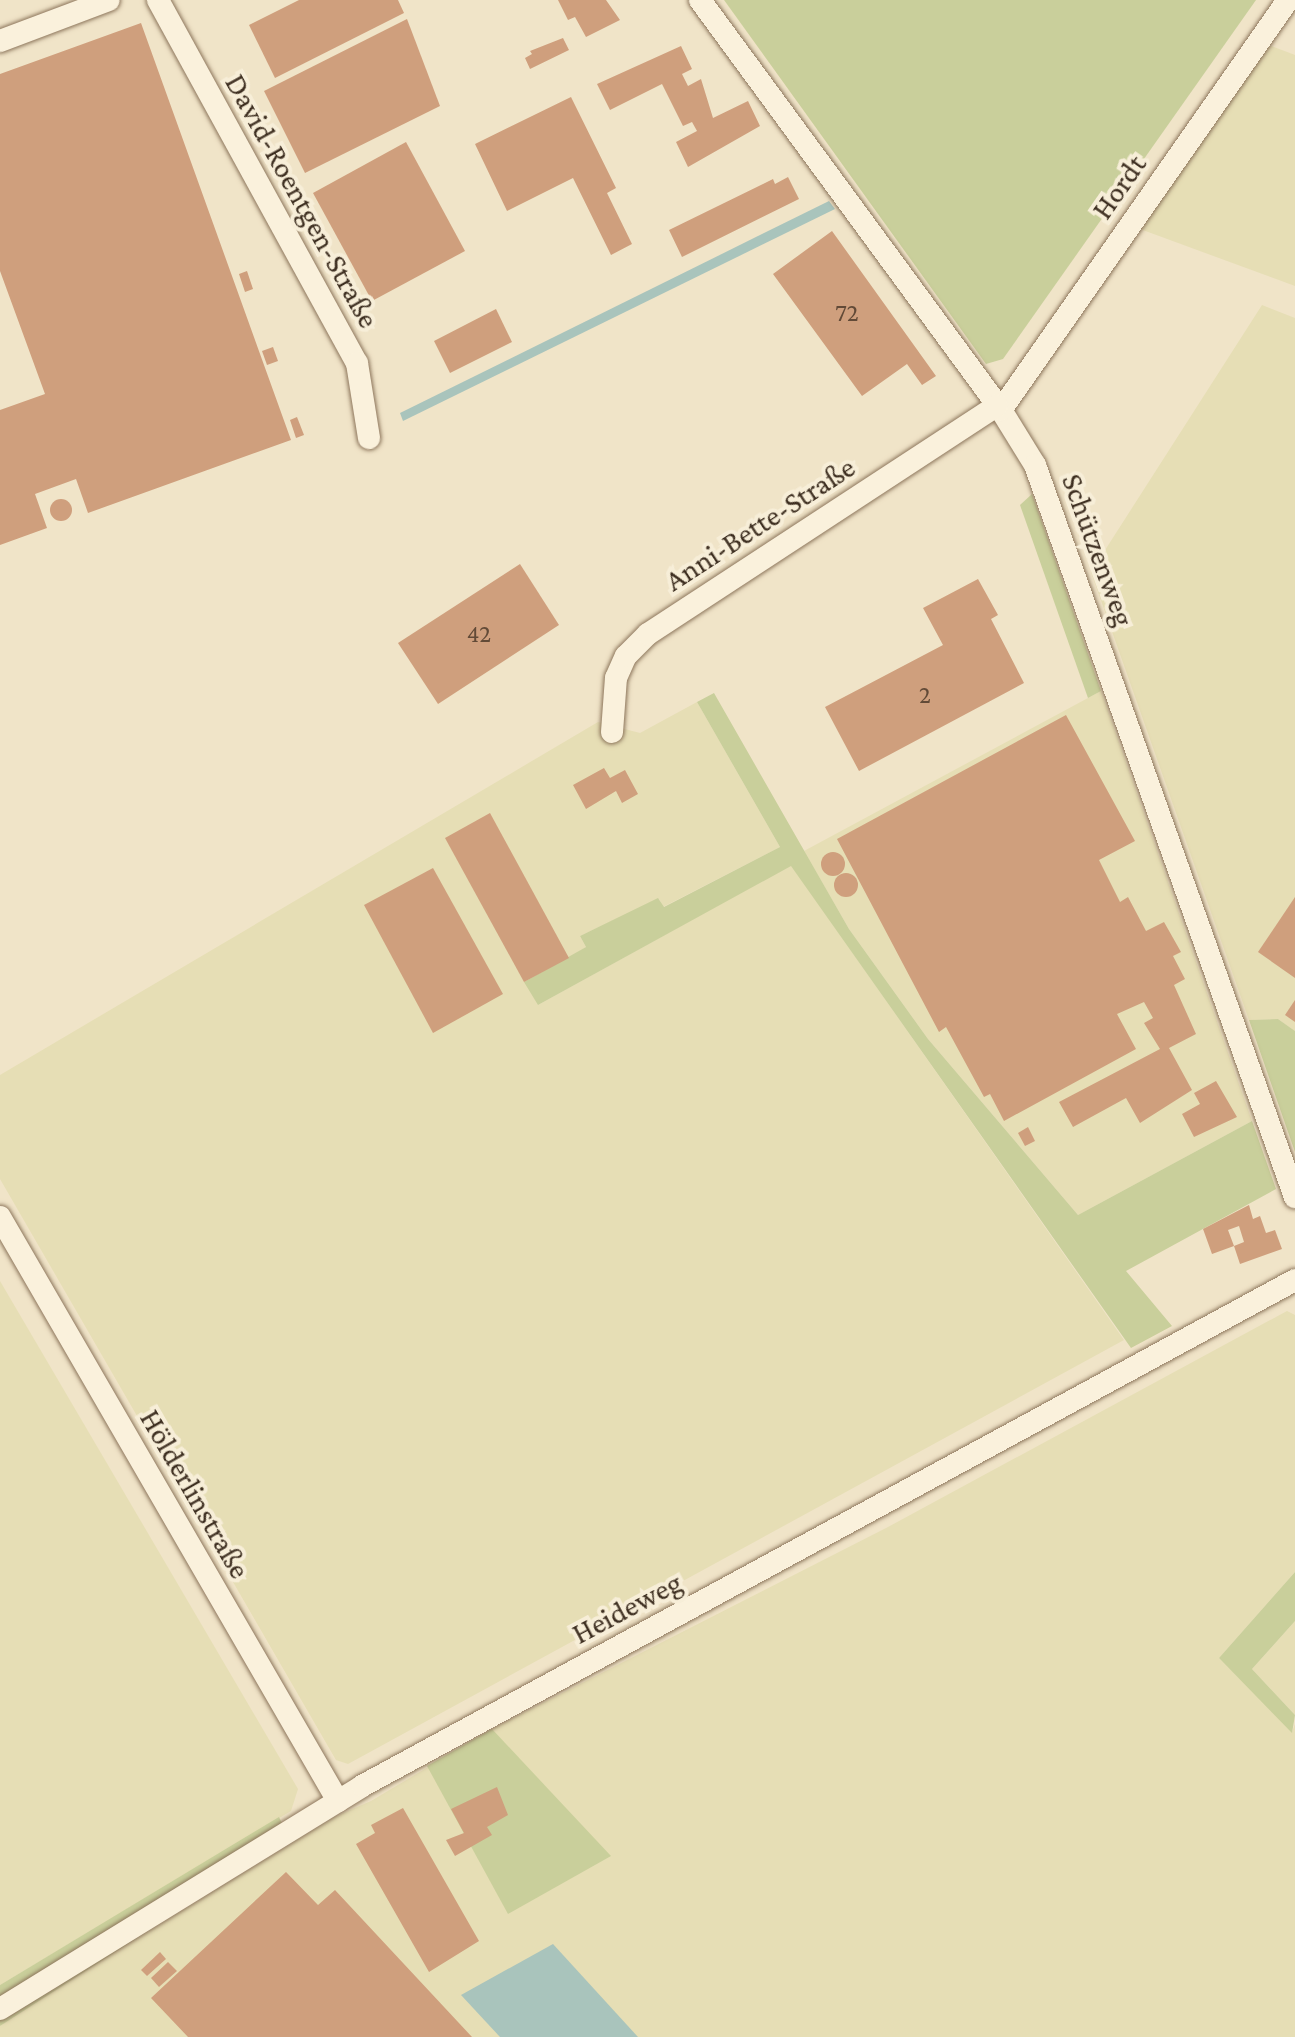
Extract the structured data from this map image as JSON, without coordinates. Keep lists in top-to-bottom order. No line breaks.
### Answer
{"streets":{"street":["Hordt","David-Roentgen-Straße","Anni-Bette-Straße","Schützenweg","Hölderlinstraße","Heideweg"]},"crossings":[["Hordt","Anni-Bette-Straße"],["Hordt","Schützenweg"],["Anni-Bette-Straße","Schützenweg"],["Hölderlinstraße","Heideweg"]],"house_numbers":["72","42","2"]}
